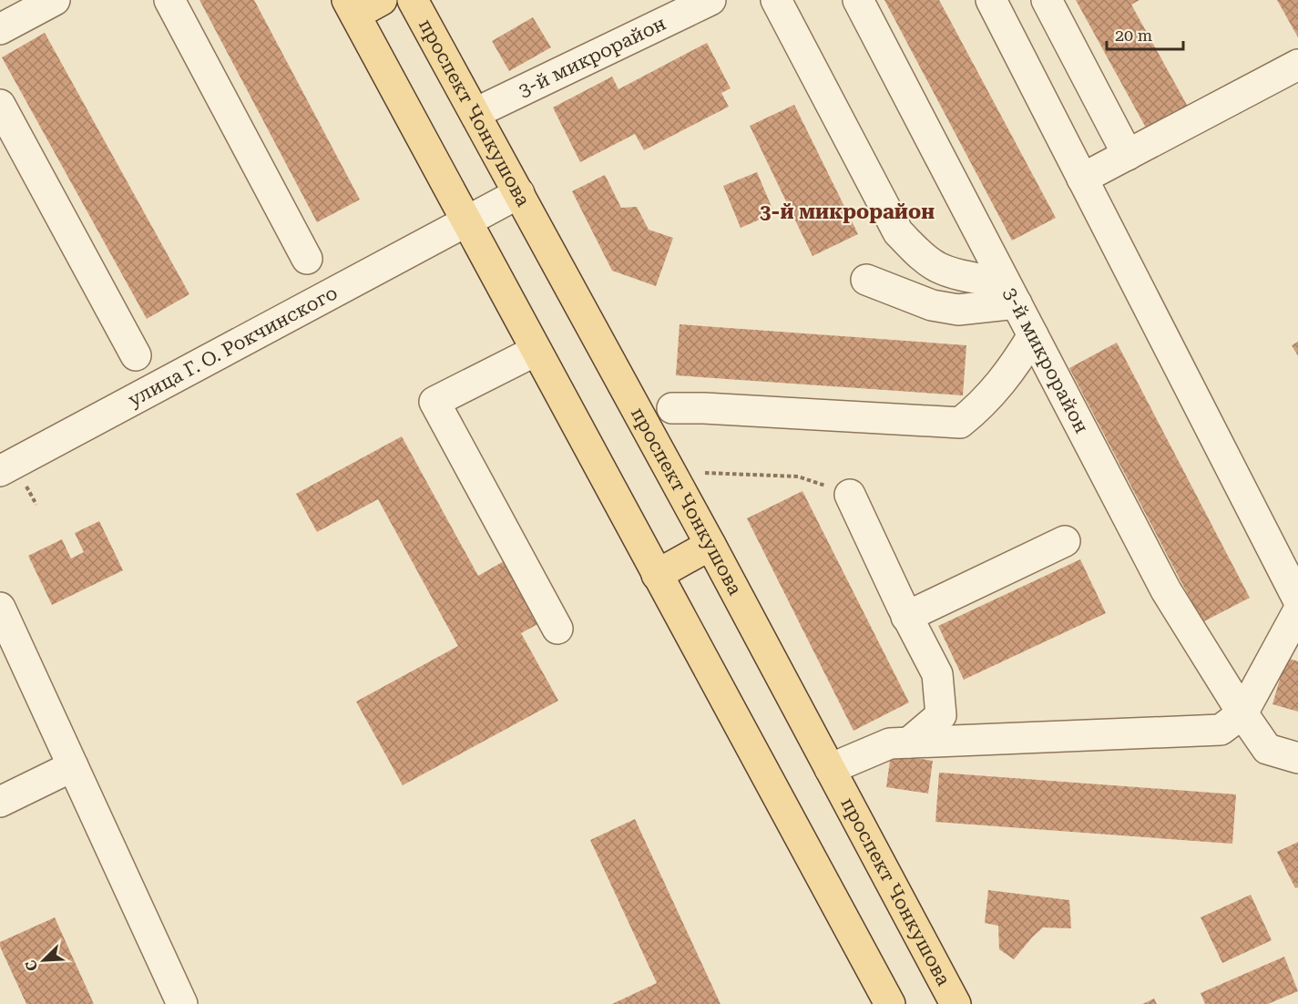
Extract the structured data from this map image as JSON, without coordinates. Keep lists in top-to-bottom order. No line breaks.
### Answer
{"streets":{"main road":["проспект Чонкушова"],"street":["3-й микрорайон","улица Г. О. Рокчинского"]},"crossings":[["3-й микрорайон","проспект Чонкушова"],["проспект Чонкушова","улица Г. О. Рокчинского"]],"districts":["3-й микрорайон"],"scale_bar":"20 m","north":"bottom left"}
